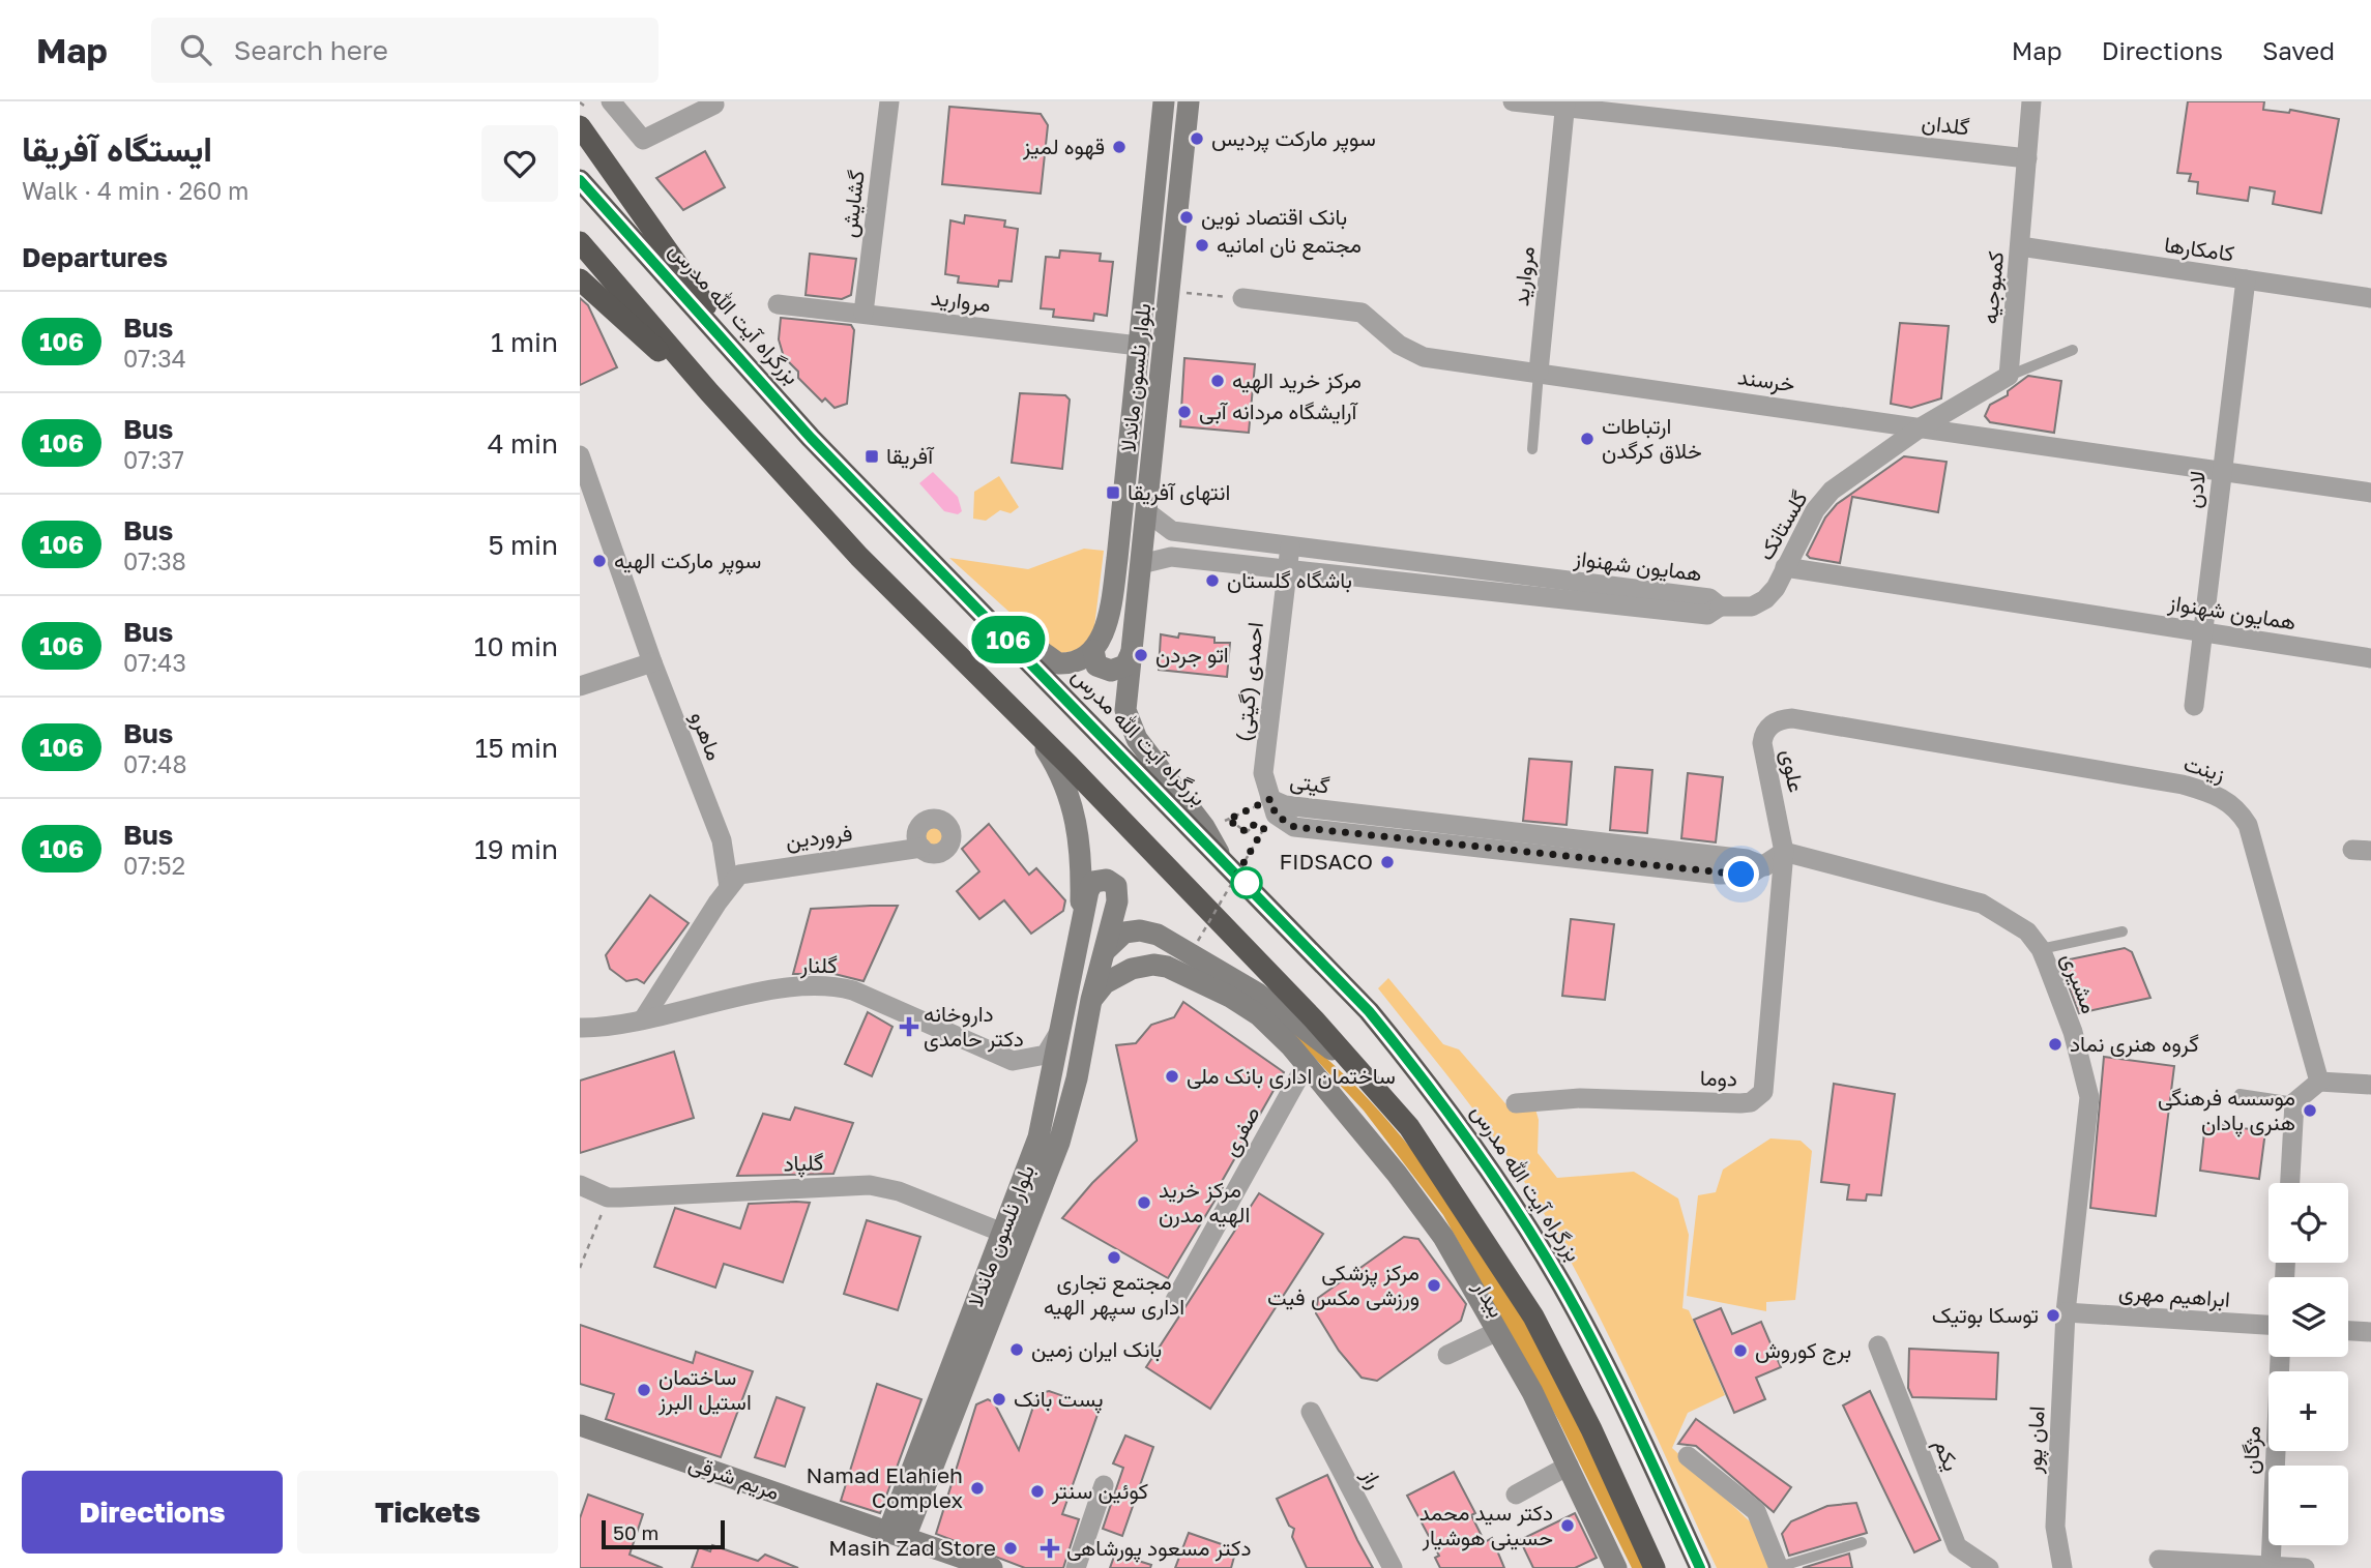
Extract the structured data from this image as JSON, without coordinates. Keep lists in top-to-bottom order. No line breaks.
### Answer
{"streets":{"highway":["بزرگراه آیت الله مدرس"],"main road":["بلوار نلسون ماندلا","بیدار","مریم شرقی"],"street":["گلدان","گشایش","کامکارها","مروارید","کمبوجیه","خرسند","لادن","گلستانک","همایون شهنواز","احمدی (گیتی)","ماهرو","زینت","علوی","گیتی","فروردین","گلنار","مشیری","دوما","صفری","گلپاد","ابراهیم مهری","امان پور","مژگان","یکم","راز"]},"crossings":[["گلدان","مروارید"],["گلدان","کمبوجیه"],["گشایش","مروارید"],["کامکارها","کمبوجیه"],["کامکارها","لادن"],["مروارید","بلوار نلسون ماندلا"],["مروارید","خرسند"],["بزرگراه آیت الله مدرس","بلوار نلسون ماندلا"],["بلوار نلسون ماندلا","همایون شهنواز"],["بلوار نلسون ماندلا","گلنار"],["بلوار نلسون ماندلا","گلپاد"],["بلوار نلسون ماندلا","مریم شرقی"],["خرسند","لادن"],["خرسند","گلستانک"],["لادن","همایون شهنواز"],["گلستانک","همایون شهنواز"],["همایون شهنواز","احمدی (گیتی)"],["احمدی (گیتی)","گیتی"],["ماهرو","فروردین"],["زینت","علوی"],["علوی","گیتی"],["علوی","مشیری"],["علوی","دوما"],["گیتی","مشیری"],["گیتی","دوما"],["مشیری","دوما"],["مشیری","ابراهیم مهری"],["مشیری","امان پور"],["صفری","بیدار"],["ابراهیم مهری","امان پور"]],"places":{"other":["سوپر مارکت پردیس","قهوه لمیز","بانک اقتصاد نوین","مجتمع نان امانیه","مرکز خرید الهیه","آرایشگاه مردانه آبی","ارتباطات خلاق کرگدن","سوپر ماركت الهيه","باشگاه گلستان","اتو جردن","FIDSACO","گروه هنری نماد","ساختمان اداری بانک ملی","موسسه فرهنگی هنری پادان","مرکز خرید الهیه مدرن","مجتمع تجاری اداری سپهر الهیه","مرکز پزشکی ورزشی مکس فیت","توسکا بوتیک","بانک ایران زمین","برج کوروش","ساختمان استیل البرز","پست بانک","Namad Elahieh Complex","کوئین سنتر","دکتر سید محمد حسینی هوشیار","Masih Zad Store"],"transit":["آفریقا","انتهای آفریقا"],"health":["داروخانه دکتر حامدی","دکتر مسعود پورشاهی"]},"lines":["bus line 106"],"scale_bar":"50 m","page":{"header":"Map","search":"Search here","nav":["Map","Directions","Saved"],"heading":[["ایستگاه آفریقا","Walk · 4 min · 260 m"],"Departures"],"on_map":"106","list":[{"mark":"106","name":"Bus","note":"07:34","value":"1 min"},{"mark":"106","name":"Bus","note":"07:37","value":"4 min"},{"mark":"106","name":"Bus","note":"07:38","value":"5 min"},{"mark":"106","name":"Bus","note":"07:43","value":"10 min"},{"mark":"106","name":"Bus","note":"07:48","value":"15 min"},{"mark":"106","name":"Bus","note":"07:52","value":"19 min"}],"map_buttons":["+","−"],"buttons":["Directions","Tickets"],"scale":"50 m"}}
